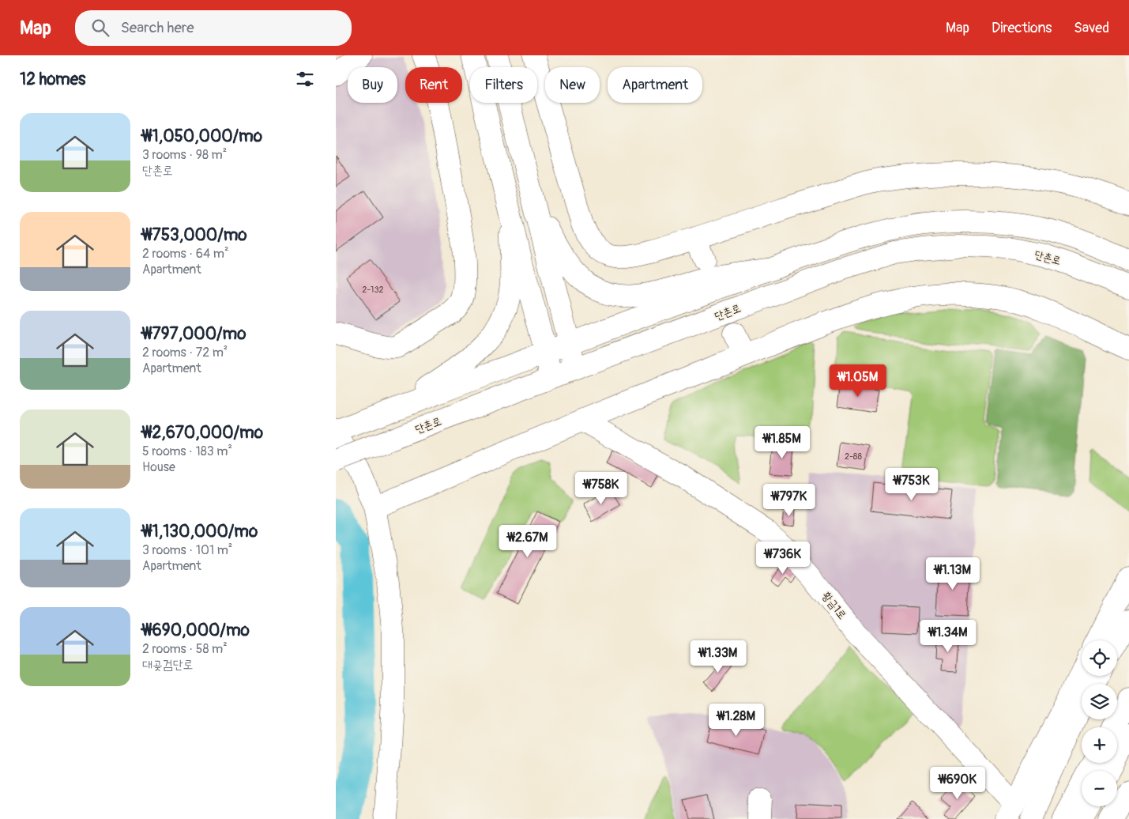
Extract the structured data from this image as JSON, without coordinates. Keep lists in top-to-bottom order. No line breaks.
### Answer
{"streets":{"main road":["단촌로","황금1로"]},"house_numbers":["2-132","2-88"],"page":{"header":"Map","search":"Search here","nav":["Map","Directions","Saved"],"heading":"12 homes","chip":["Buy","Rent","Filters","New","Apartment"],"list":[{"name":"₩1,050,000/mo","note":"3 rooms · 98 m² · 단촌로"},{"name":"₩753,000/mo","note":"2 rooms · 64 m² · Apartment"},{"name":"₩797,000/mo","note":"2 rooms · 72 m² · Apartment"},{"name":"₩2,670,000/mo","note":"5 rooms · 183 m² · House"},{"name":"₩1,130,000/mo","note":"3 rooms · 101 m² · Apartment"},{"name":"₩690,000/mo","note":"2 rooms · 58 m² · 대곶검단로"}],"price":["₩1.05M","₩1.85M","₩753K","₩758K","₩797K","₩2.67M","₩736K","₩1.13M","₩1.34M","₩1.33M","₩1.28M","₩690K"],"map_buttons":["+","−"]}}
